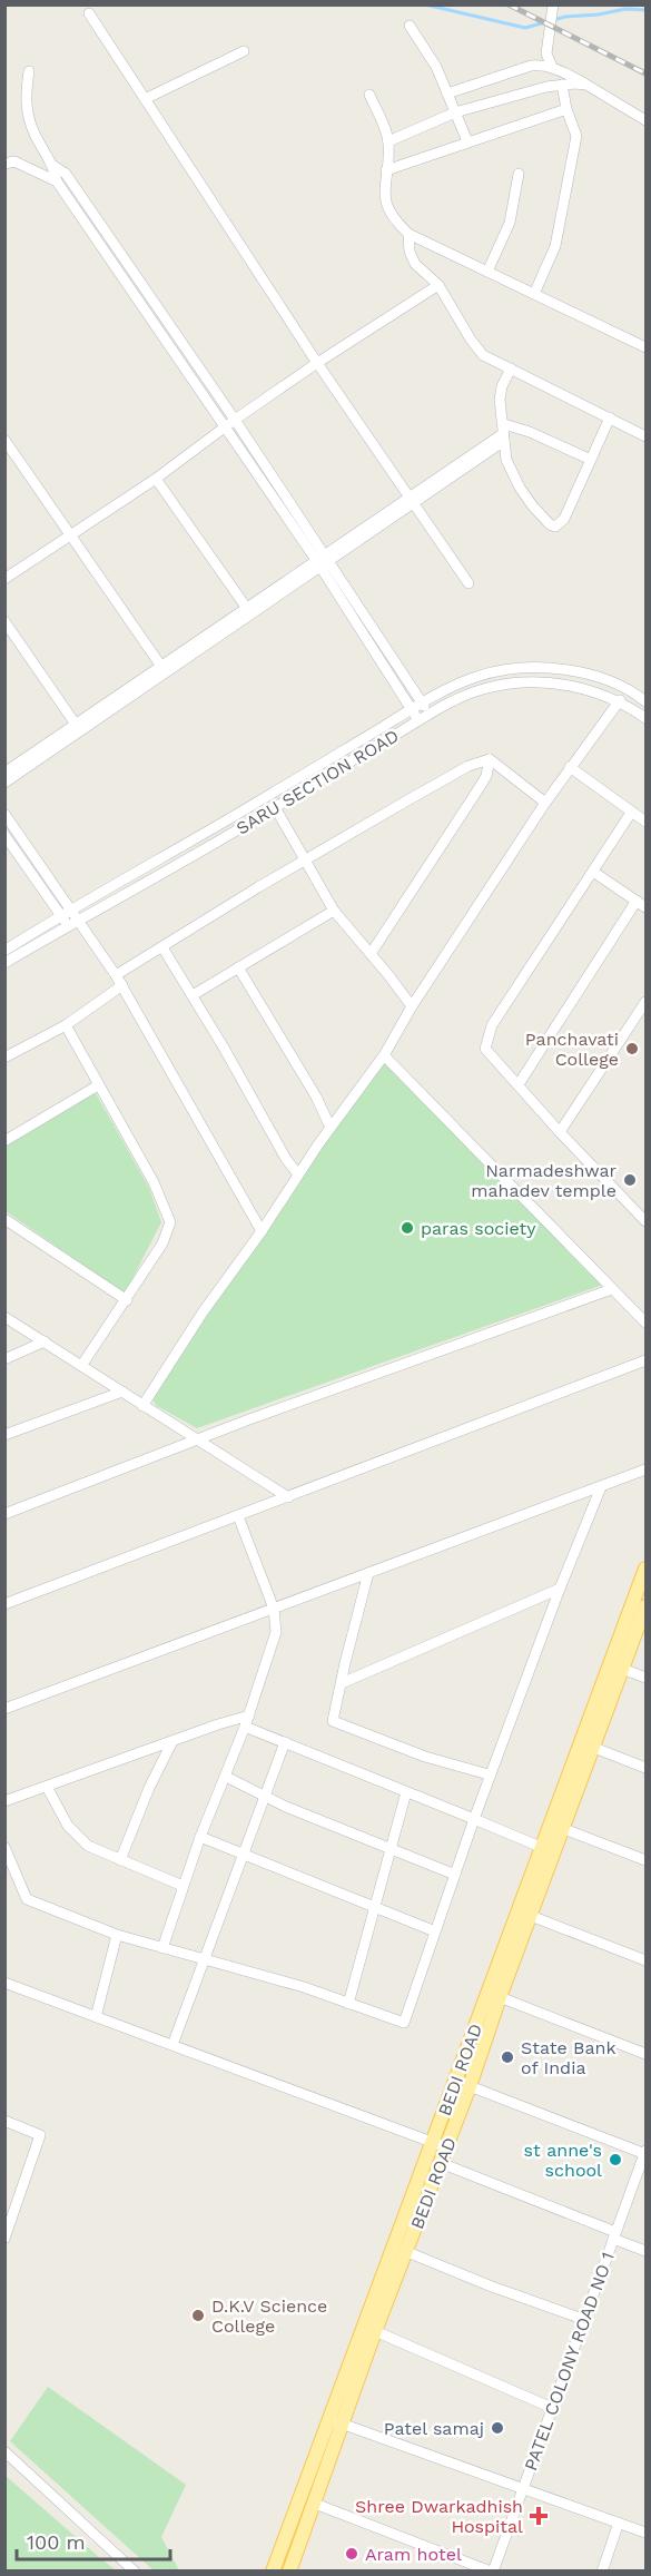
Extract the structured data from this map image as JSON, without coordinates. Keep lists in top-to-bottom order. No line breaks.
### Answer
{"streets":{"main road":["BEDI ROAD"],"street":["SARU SECTION ROAD","PATEL COLONY ROAD NO 1"]},"places":{"other":["Panchavati College","Narmadeshwar mahadev temple","paras society","State Bank of India","st anne's school","D.K.V Science College","Patel samaj","Aram hotel"],"health":["Shree Dwarkadhish Hospital"]},"scale_bar":"100 m"}
